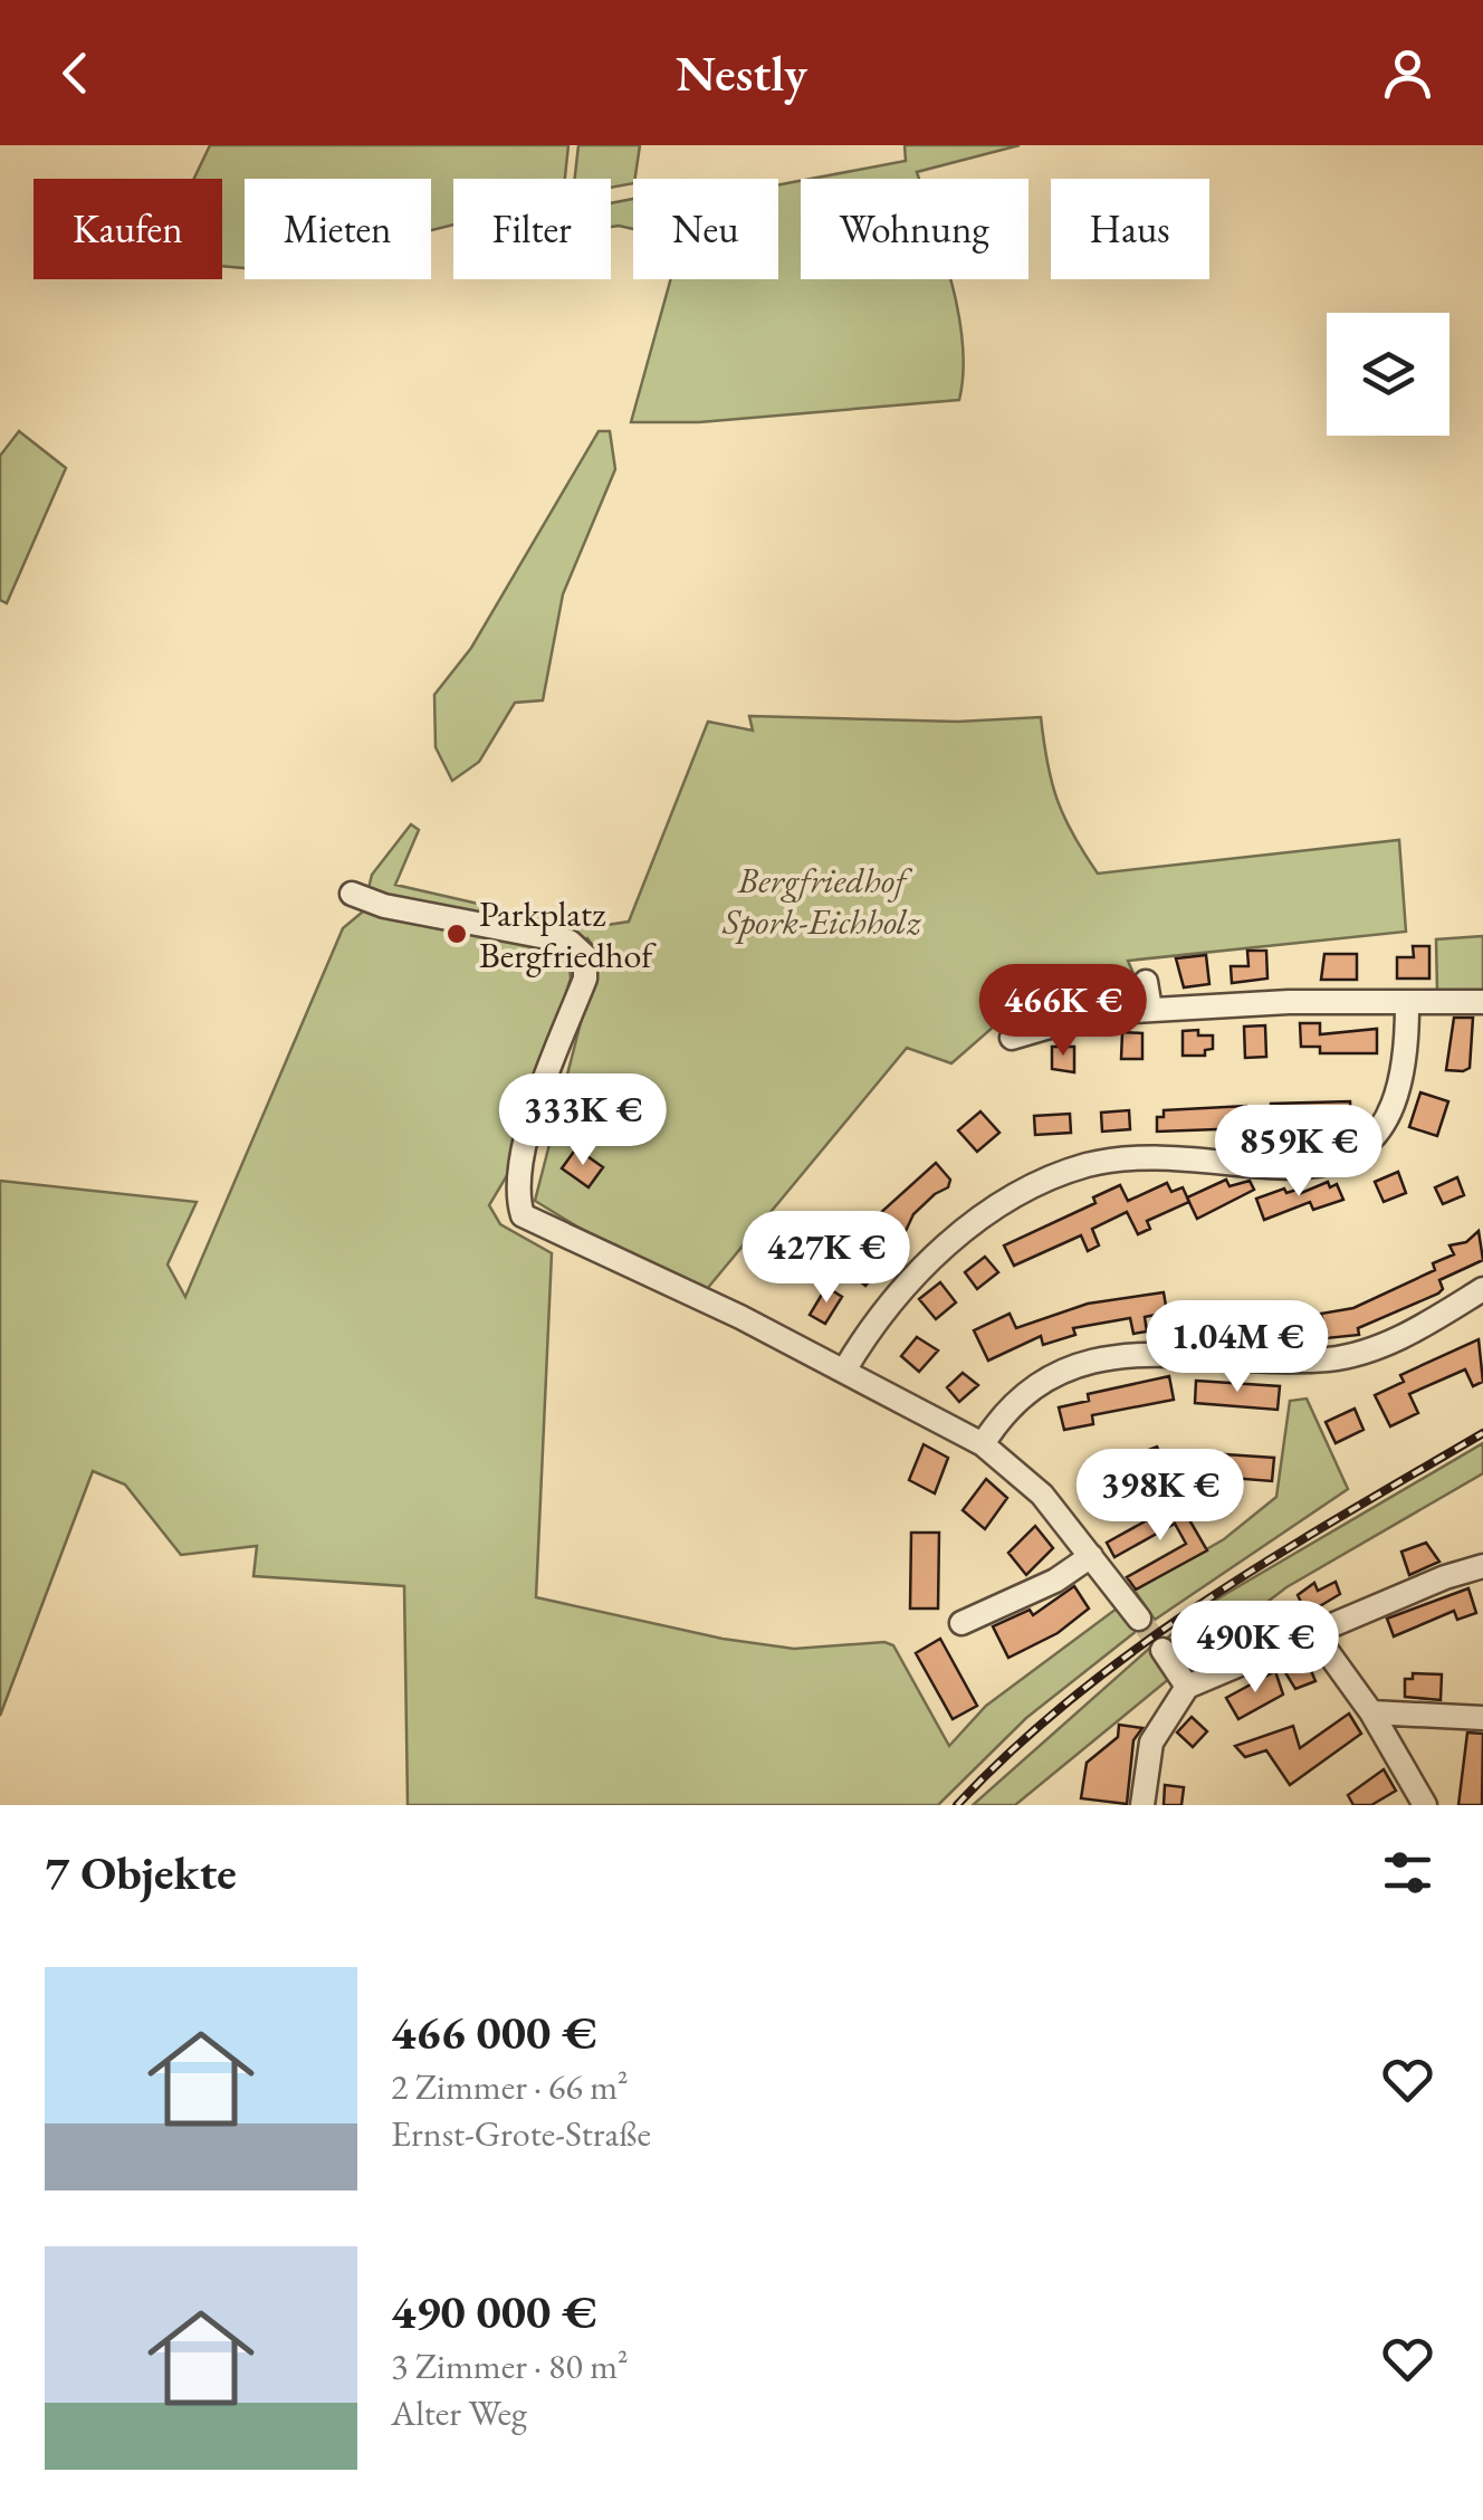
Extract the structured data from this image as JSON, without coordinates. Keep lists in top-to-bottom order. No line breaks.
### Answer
{"parks":["Bergfriedhof Spork-Eichholz"],"places":["Parkplatz Bergfriedhof"],"page":{"header":"Nestly","chip":["Kaufen","Mieten","Filter","Neu","Wohnung","Haus"],"price":["466K €","333K €","859K €","427K €","1.04M €","398K €","490K €"],"heading":"7 Objekte","list":[{"name":"466 000 €","note":"2 Zimmer · 66 m² · Ernst-Grote-Straße"},{"name":"490 000 €","note":"3 Zimmer · 80 m² · Alter Weg"}]}}
